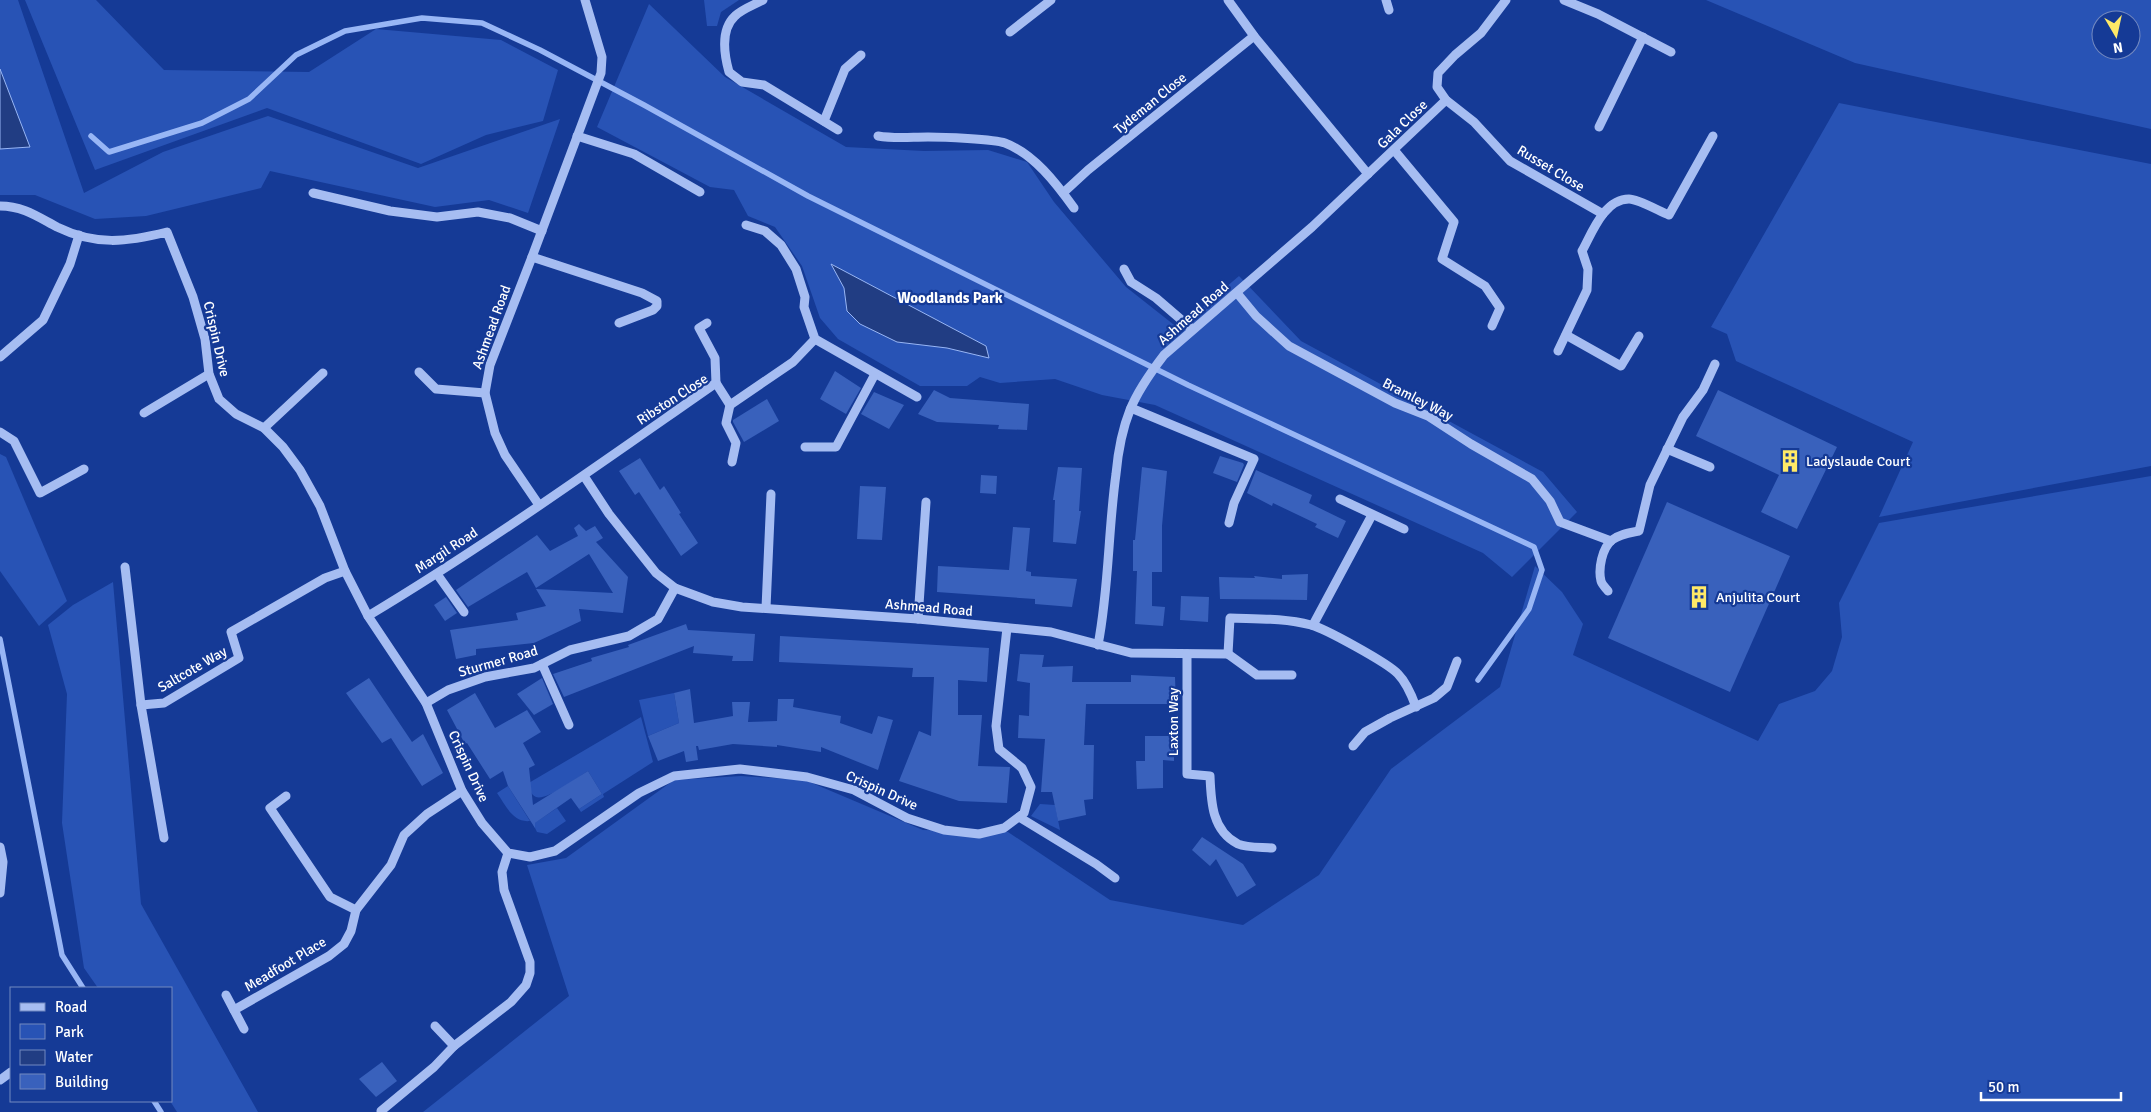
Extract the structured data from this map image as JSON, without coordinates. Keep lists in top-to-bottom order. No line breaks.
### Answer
{"streets":{"street":["Tydeman Close","Gala Close","Russet Close","Ashmead Road","Crispin Drive","Ribston Close","Bramley Way","Margil Road","Sturmer Road","Saltcote Way","Laxton Way","Meadfoot Place"]},"crossings":[["Gala Close","Russet Close"],["Gala Close","Ashmead Road"],["Ashmead Road","Ribston Close"],["Ashmead Road","Bramley Way"],["Ashmead Road","Margil Road"],["Ashmead Road","Sturmer Road"],["Crispin Drive","Margil Road"],["Crispin Drive","Sturmer Road"],["Crispin Drive","Saltcote Way"],["Crispin Drive","Meadfoot Place"]],"districts":["Woodlands Park"],"places":{"building":["Ladyslaude Court","Anjulita Court"]},"legend":["Road","Park","Water","Building"],"scale_bar":"50 m","north":"bottom"}
